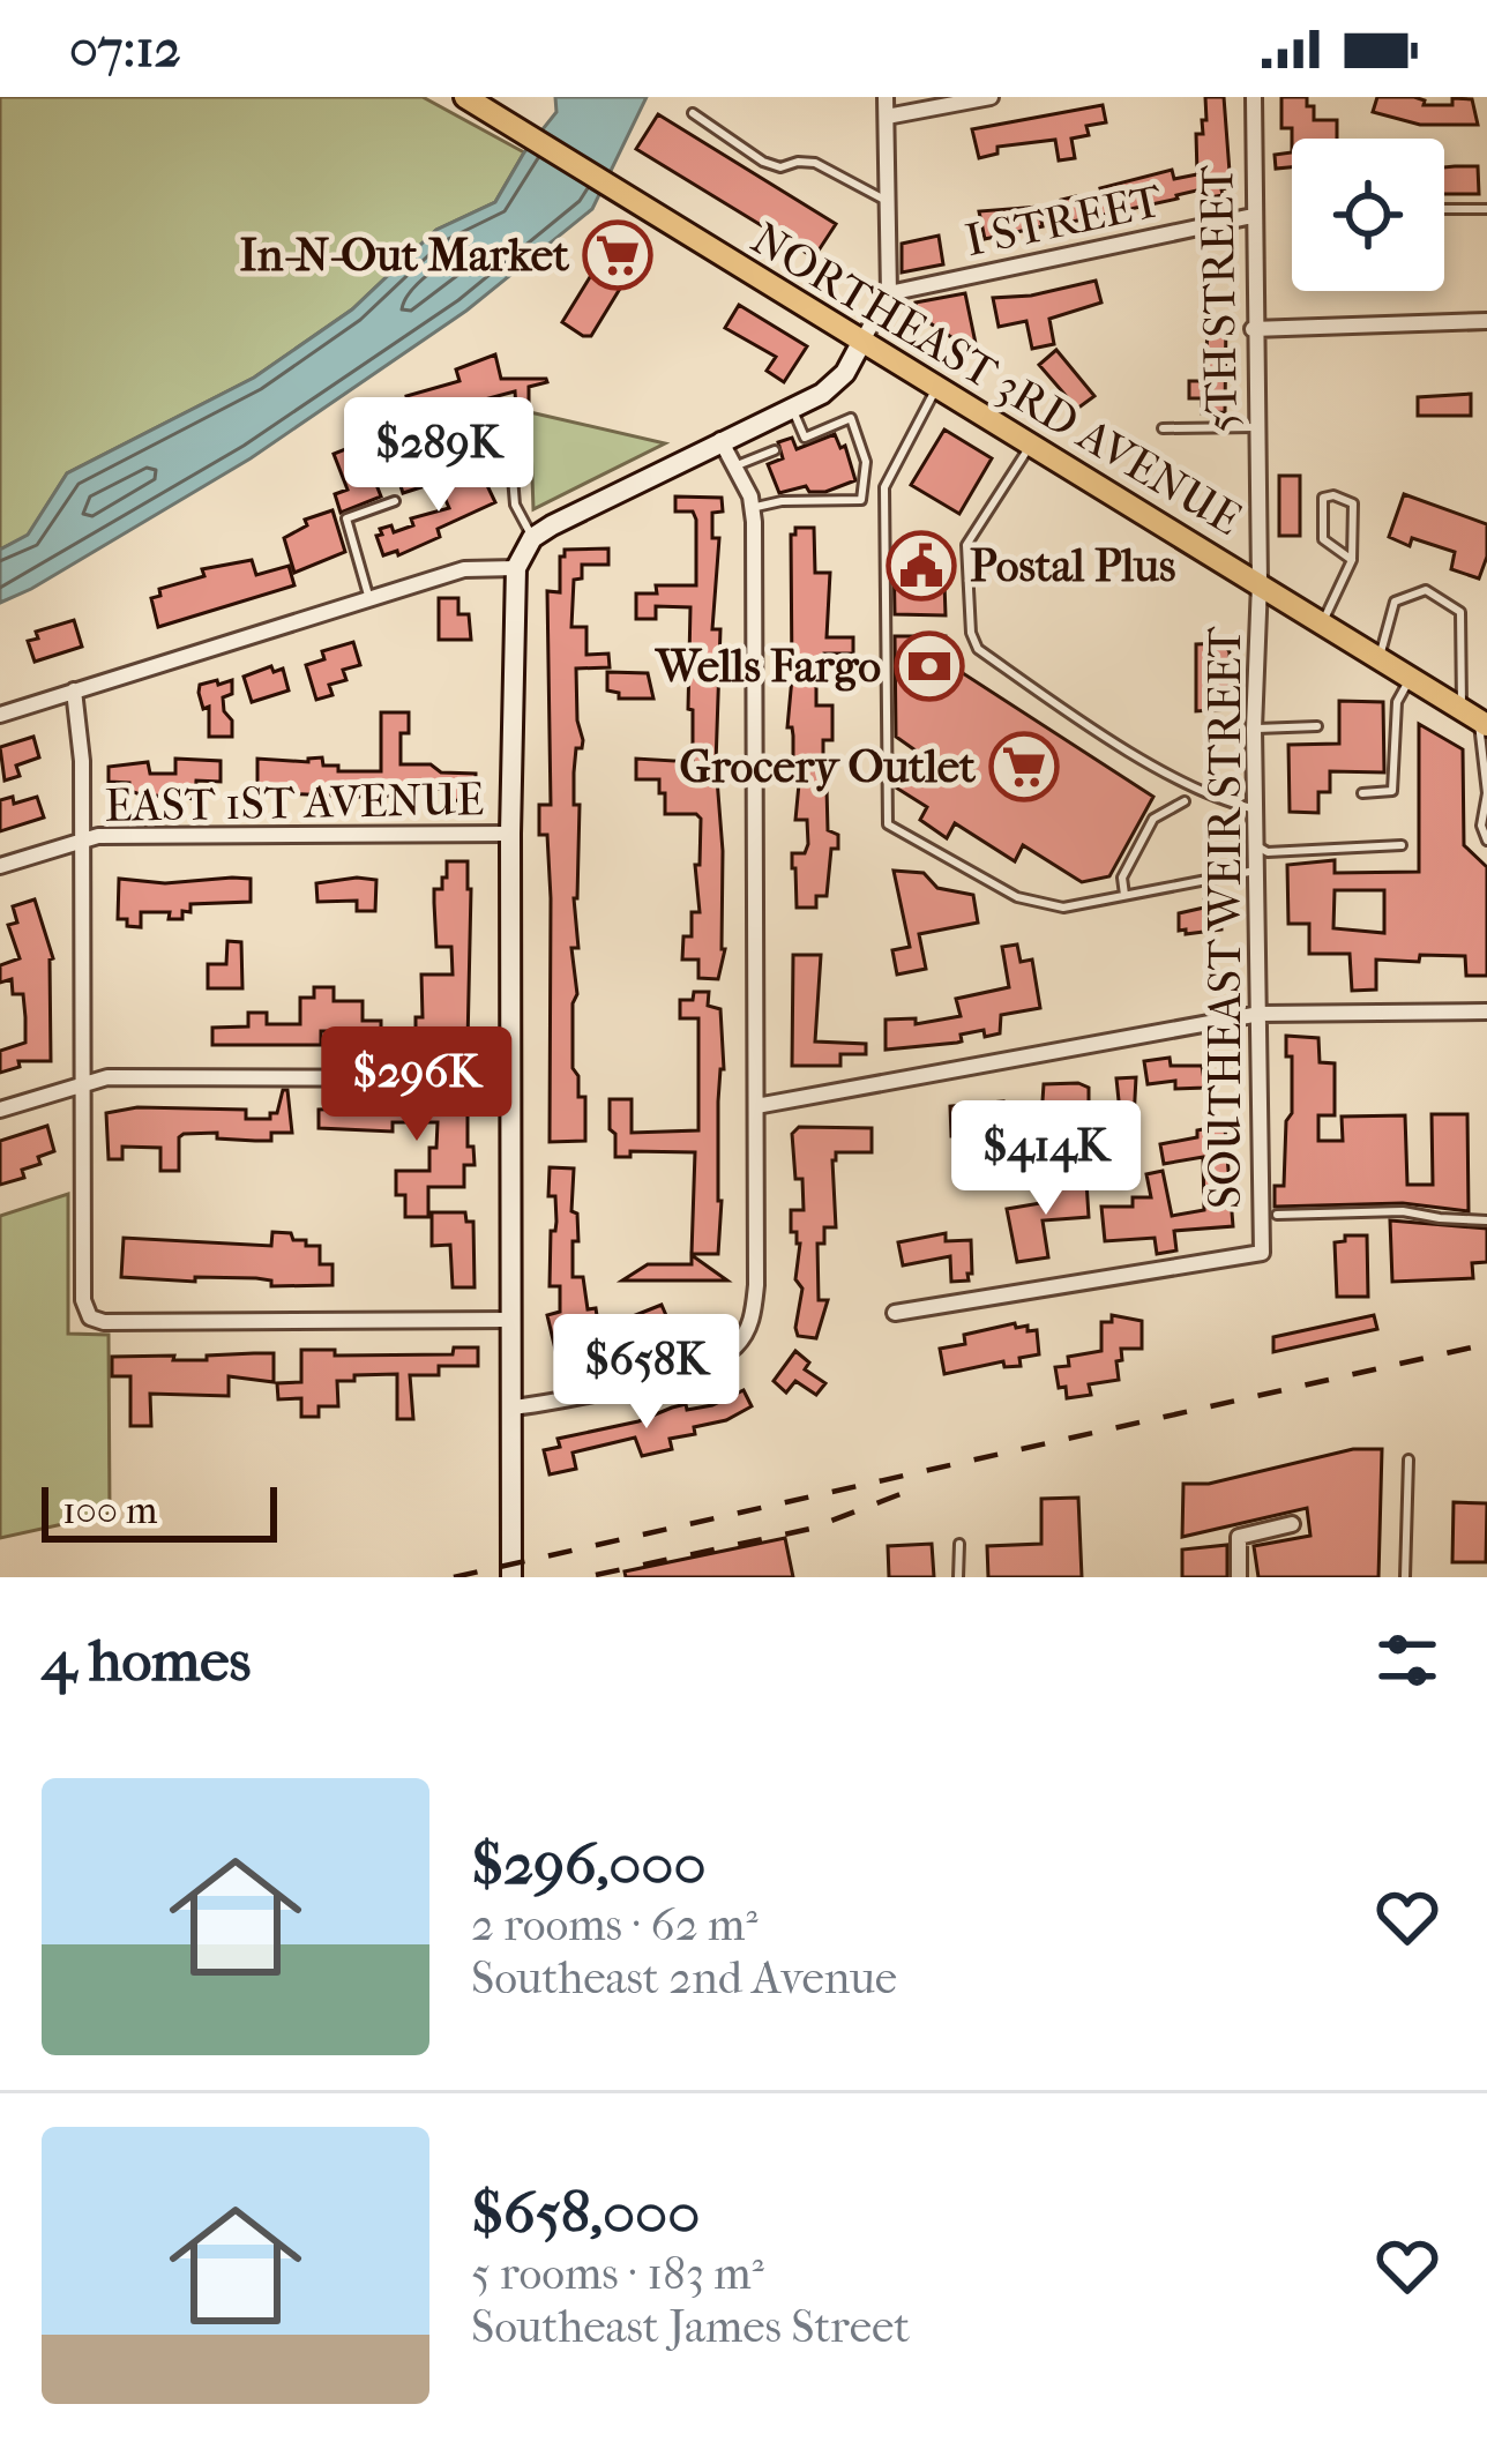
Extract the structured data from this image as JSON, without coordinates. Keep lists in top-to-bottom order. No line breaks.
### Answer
{"streets":{"main road":["NORTHEAST 3RD AVENUE"],"street":["I STREET","5TH STREET","EAST 1ST AVENUE","SOUTHEAST WEIR STREET"]},"crossings":[["I STREET","5TH STREET"],["5TH STREET","NORTHEAST 3RD AVENUE"],["5TH STREET","SOUTHEAST WEIR STREET"],["NORTHEAST 3RD AVENUE","SOUTHEAST WEIR STREET"]],"places":{"supermarket":["In-N-Out Market","Grocery Outlet"],"public building":["Postal Plus"],"bank":["Wells Fargo"]},"scale_bar":"100 m","page":{"status":"07:12","price":["$289K","$296K","$414K","$658K"],"scale":"100 m","heading":"4 homes","list":[{"name":"$296,000","note":"2 rooms · 62 m² · Southeast 2nd Avenue"},{"name":"$658,000","note":"5 rooms · 183 m² · Southeast James Street"}]}}
